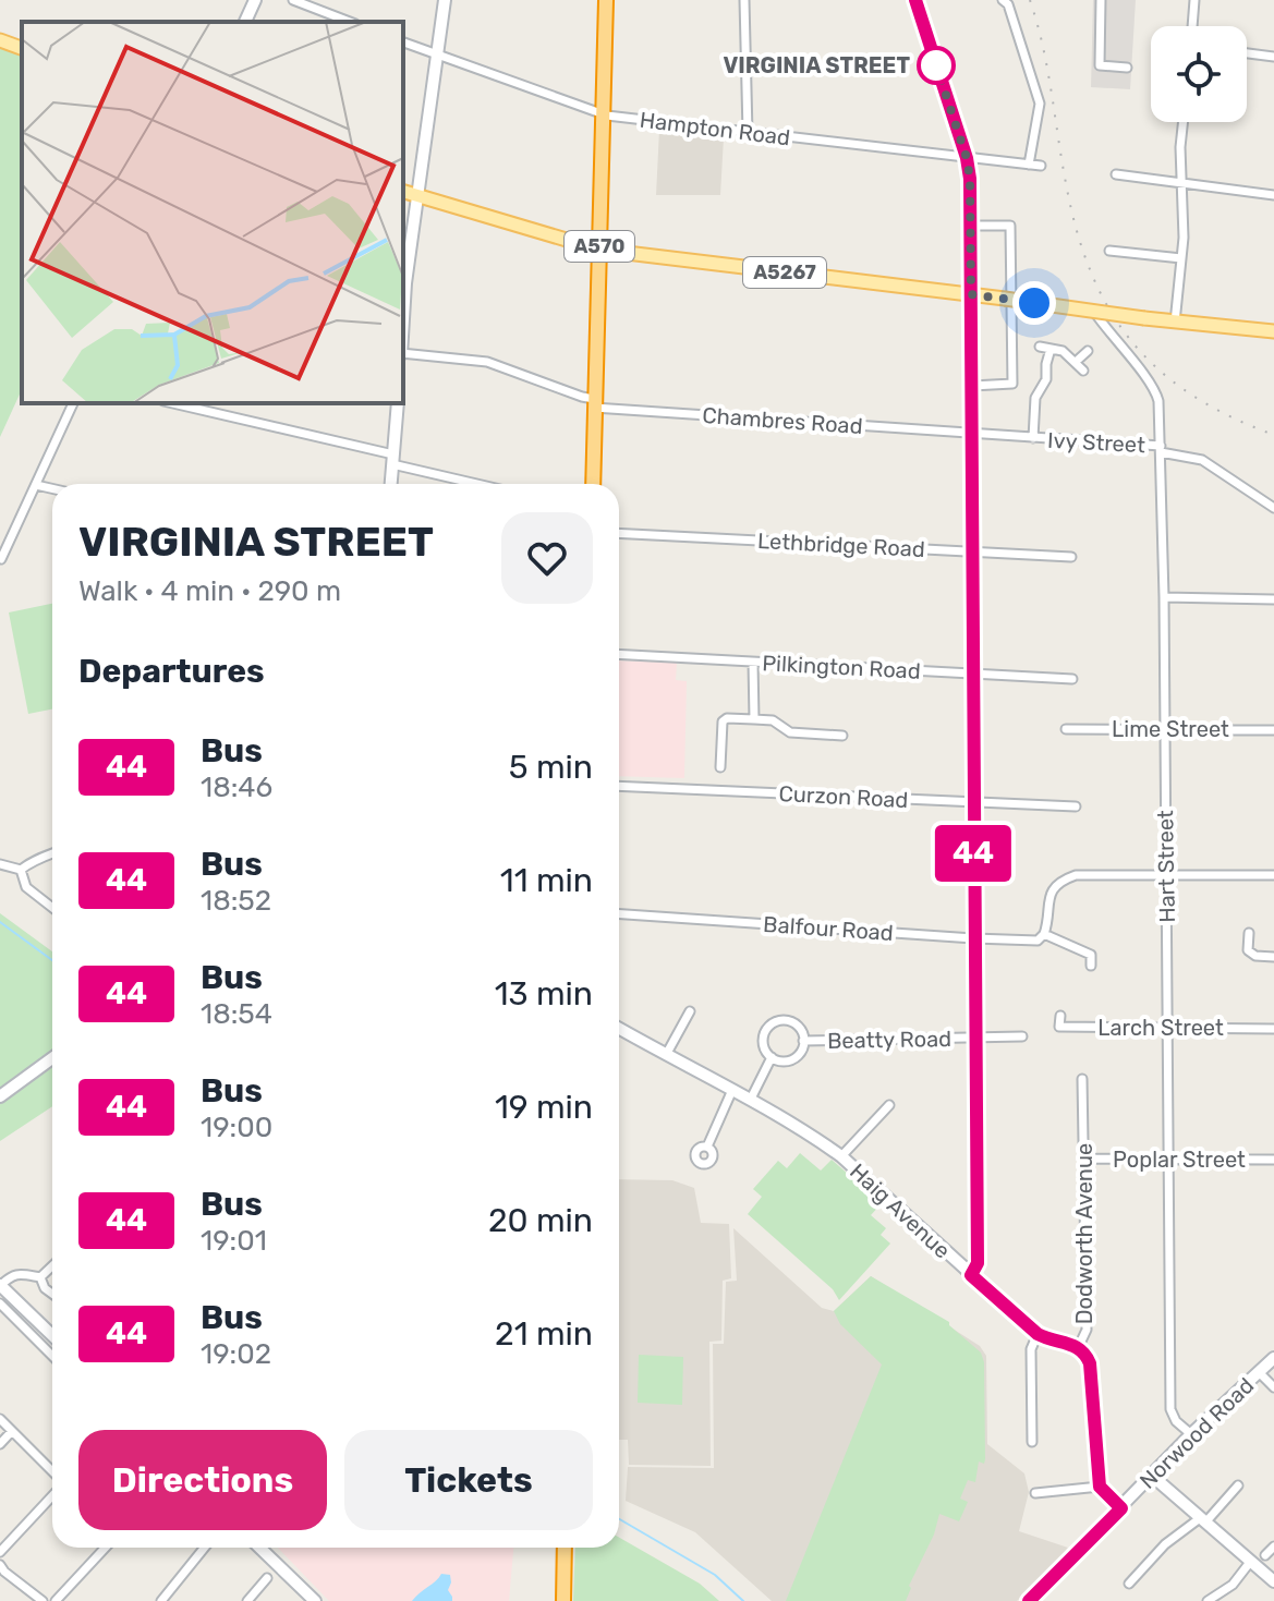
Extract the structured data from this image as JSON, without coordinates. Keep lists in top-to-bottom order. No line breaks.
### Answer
{"streets":{"highway":["A570"],"main road":["A5267"],"street":["Hampton Road","Chambres Road","Ivy Street","Lethbridge Road","Pilkington Road","Lime Street","Curzon Road","Hart Street","Balfour Road","Larch Street","Beatty Road","Poplar Street","Haig Avenue","Dodworth Avenue","Norwood Road"]},"crossings":[["Hampton Road","A570"],["A570","A5267"],["A570","Chambres Road"],["A5267","Hart Street"],["Chambres Road","Ivy Street"],["Ivy Street","Hart Street"],["Lime Street","Hart Street"],["Hart Street","Larch Street"],["Hart Street","Poplar Street"],["Hart Street","Norwood Road"],["Beatty Road","Haig Avenue"],["Poplar Street","Dodworth Avenue"],["Haig Avenue","Dodworth Avenue"]],"places":["VIRGINIA STREET"],"lines":["bus line 44"],"page":{"on_map":"44","heading":[["VIRGINIA STREET","Walk · 4 min · 290 m"],"Departures"],"list":[{"mark":"44","name":"Bus","note":"18:46","value":"5 min"},{"mark":"44","name":"Bus","note":"18:52","value":"11 min"},{"mark":"44","name":"Bus","note":"18:54","value":"13 min"},{"mark":"44","name":"Bus","note":"19:00","value":"19 min"},{"mark":"44","name":"Bus","note":"19:01","value":"20 min"},{"mark":"44","name":"Bus","note":"19:02","value":"21 min"}],"buttons":["Directions","Tickets"]}}
